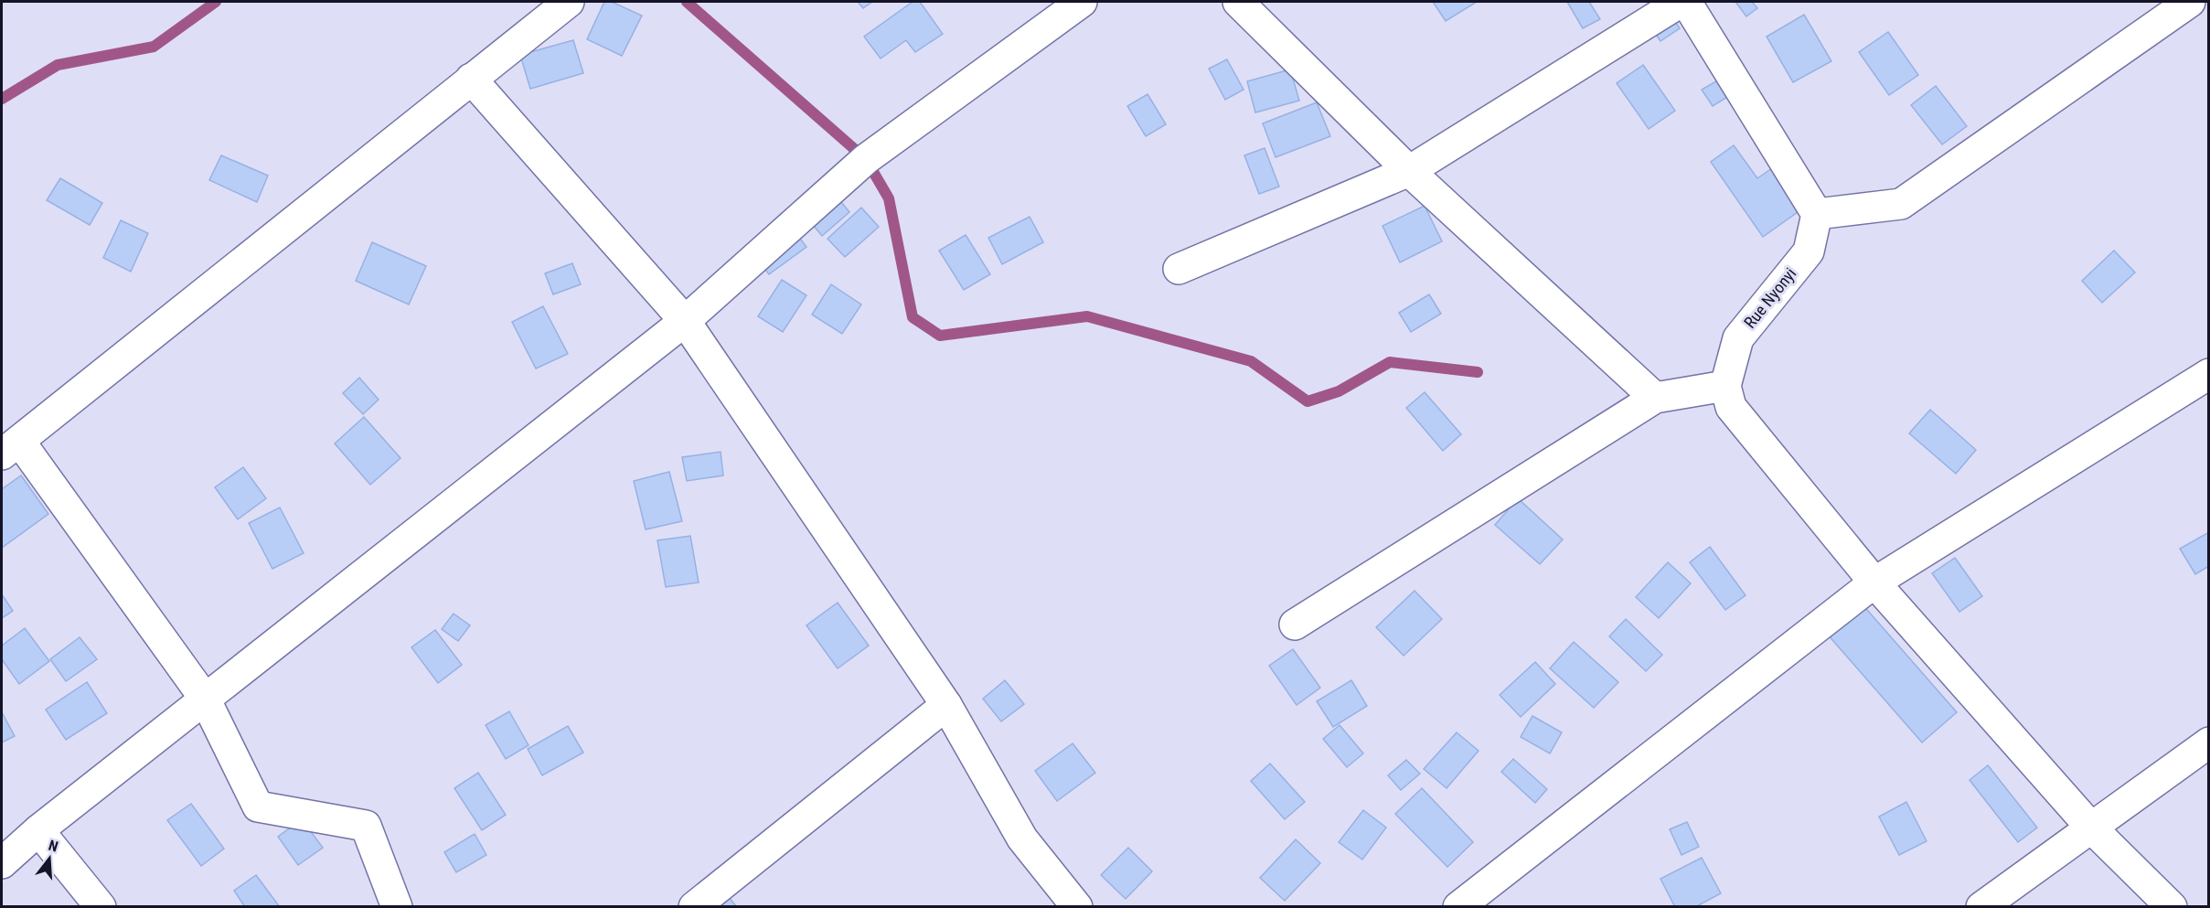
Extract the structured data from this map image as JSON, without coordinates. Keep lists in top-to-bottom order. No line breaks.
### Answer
{"streets":{"street":["Rue Nyonyi"]},"north":"top"}
